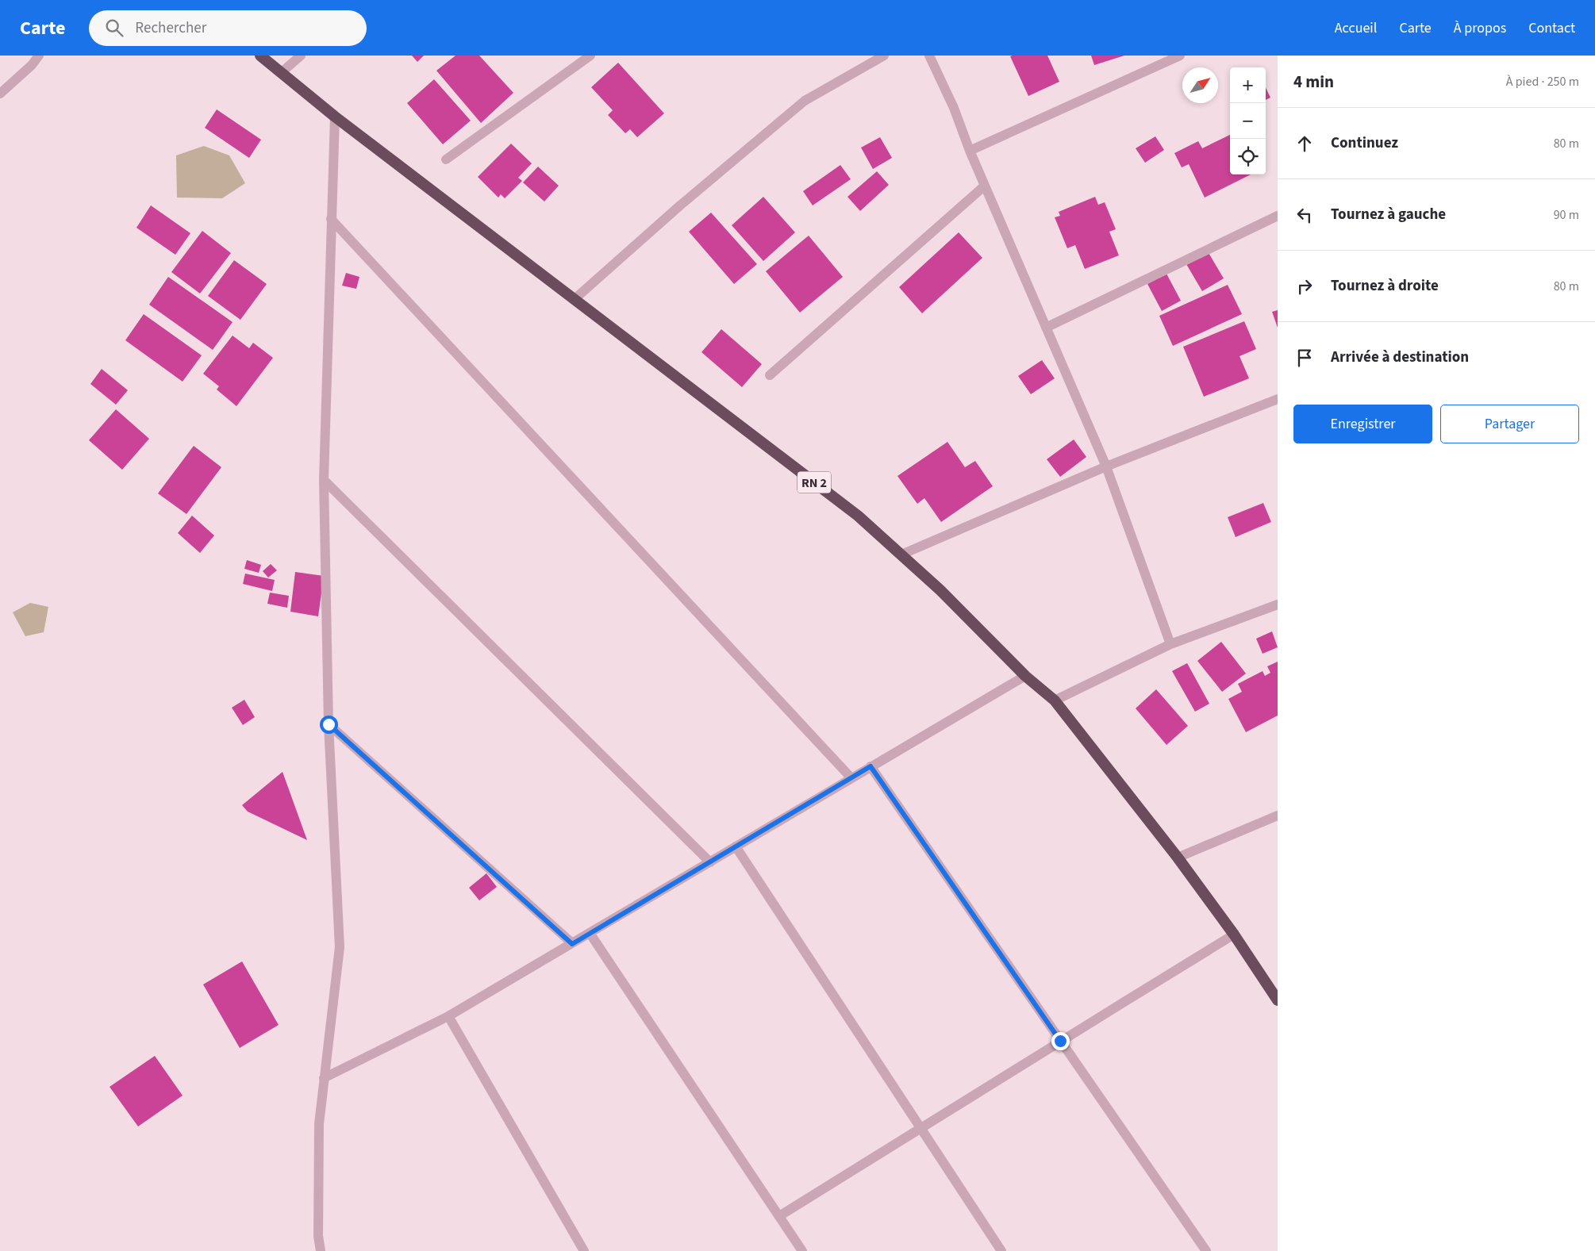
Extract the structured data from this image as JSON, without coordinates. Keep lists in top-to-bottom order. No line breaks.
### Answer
{"streets":{"highway":["RN 2"]},"north":"top right","page":{"header":"Carte","search":"Rechercher","nav":["Accueil","Carte","À propos","Contact"],"heading":["4 min","À pied · 250 m"],"map_buttons":["+","−"],"list":[["Continuez","80 m"],["Tournez à gauche","90 m"],["Tournez à droite","80 m"],"Arrivée à destination"],"buttons":["Enregistrer","Partager"]}}
